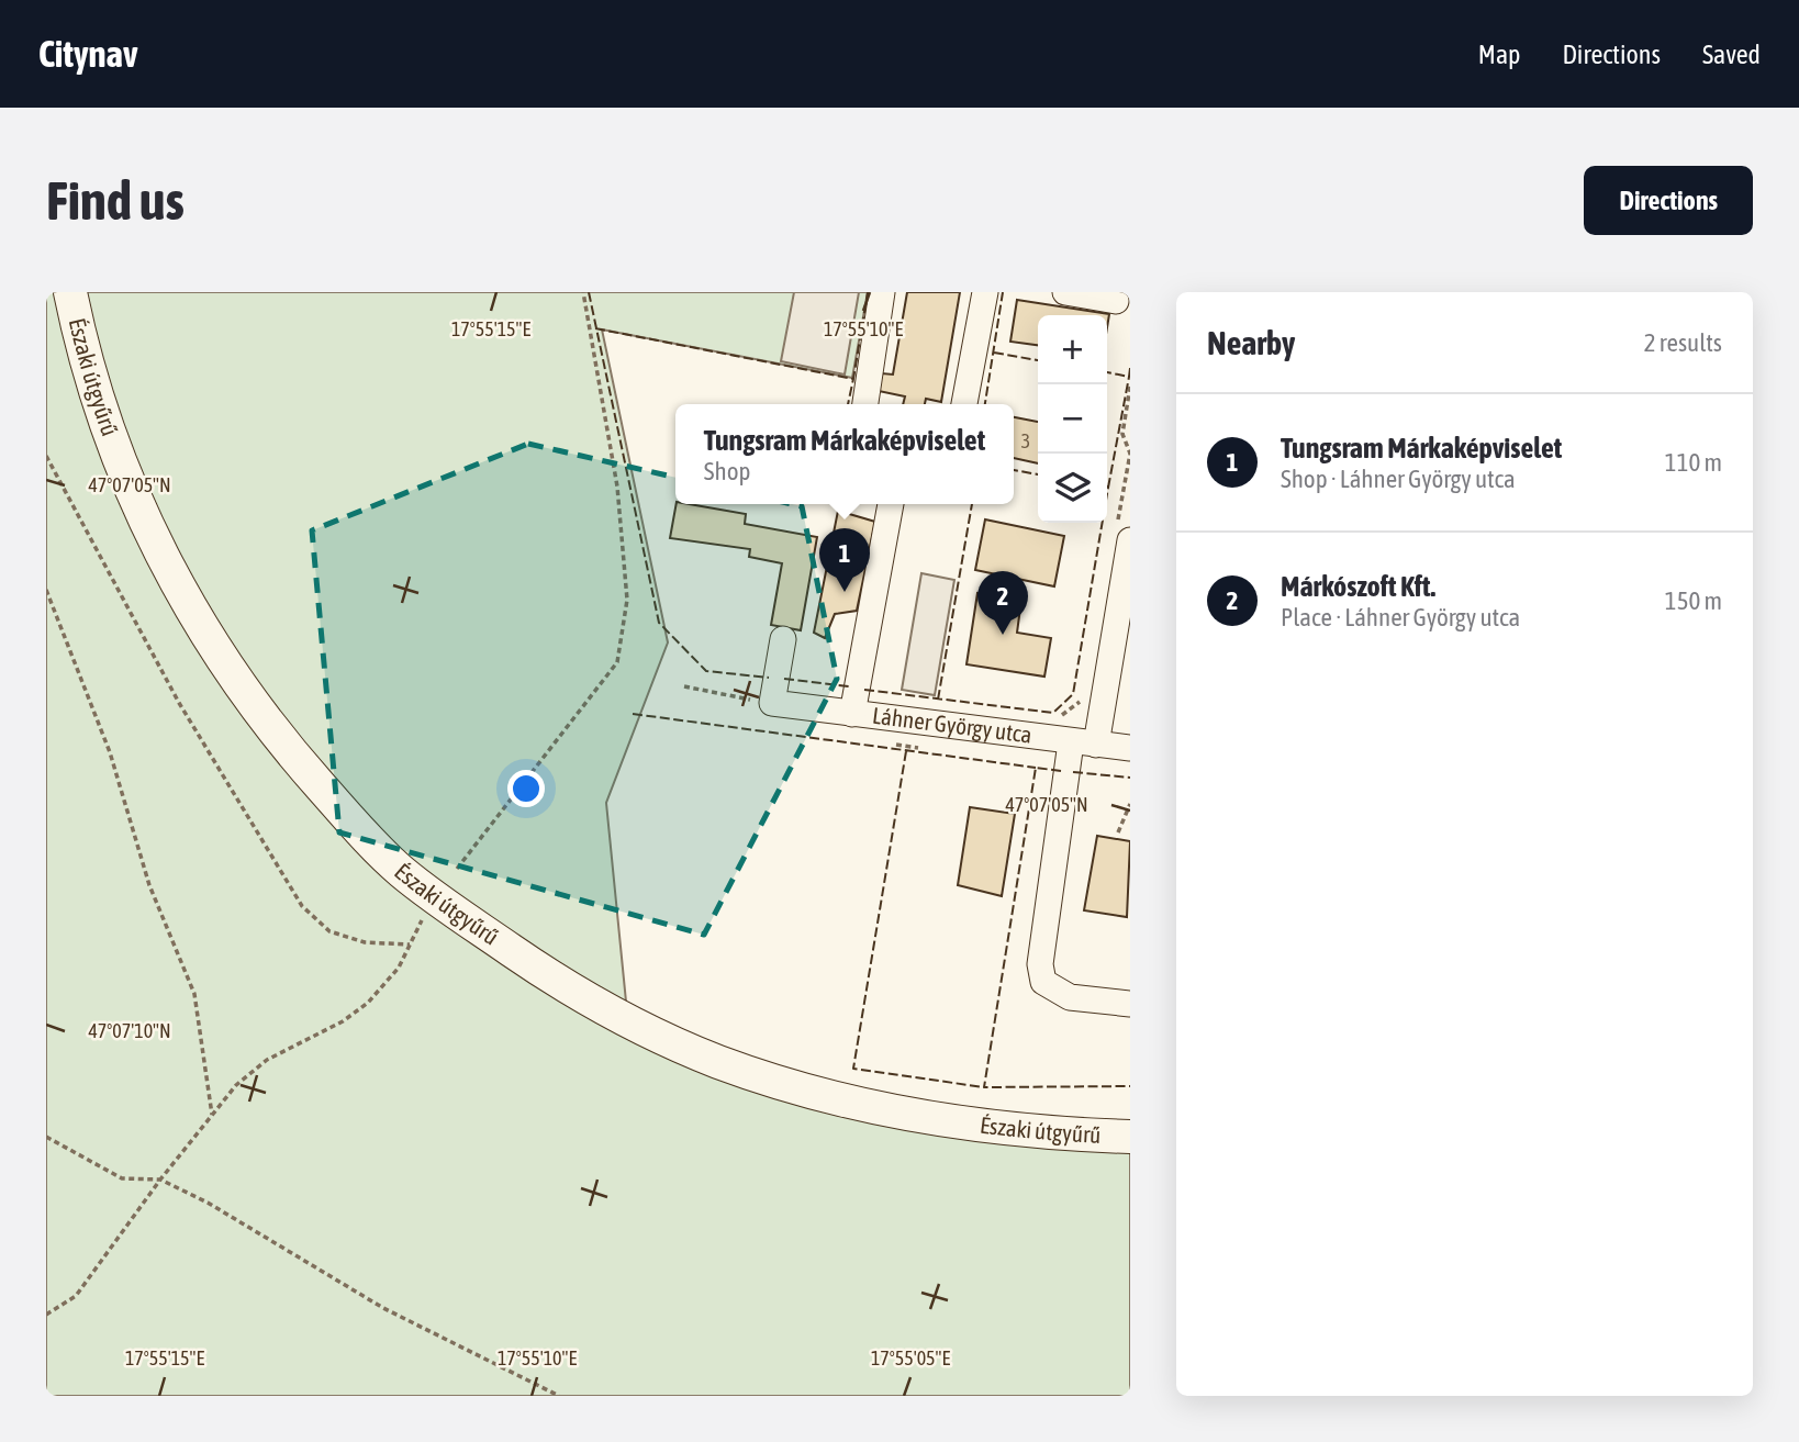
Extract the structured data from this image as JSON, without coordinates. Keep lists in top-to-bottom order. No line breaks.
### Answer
{"streets":{"main road":["Északi útgyűrű"],"street":["Láhner György utca"]},"house_numbers":["3"],"page":{"header":"Citynav","nav":["Map","Directions","Saved"],"buttons":"Directions","title":"Find us","heading":["Nearby","2 results"],"map_buttons":["+","−"],"list":[{"mark":"1","name":"Tungsram Márkaképviselet","note":"Shop · Láhner György utca","value":"110 m"},{"mark":"2","name":"Márkószoft Kft.","note":"Place · Láhner György utca","value":"150 m"}],"popup":["Tungsram Márkaképviselet","Shop"],"pins":["1","2"]},"coordinates":["17°55'15\"E","17°55'10\"E","47°07'05\"N","47°07'10\"N","17°55'05\"E"]}
